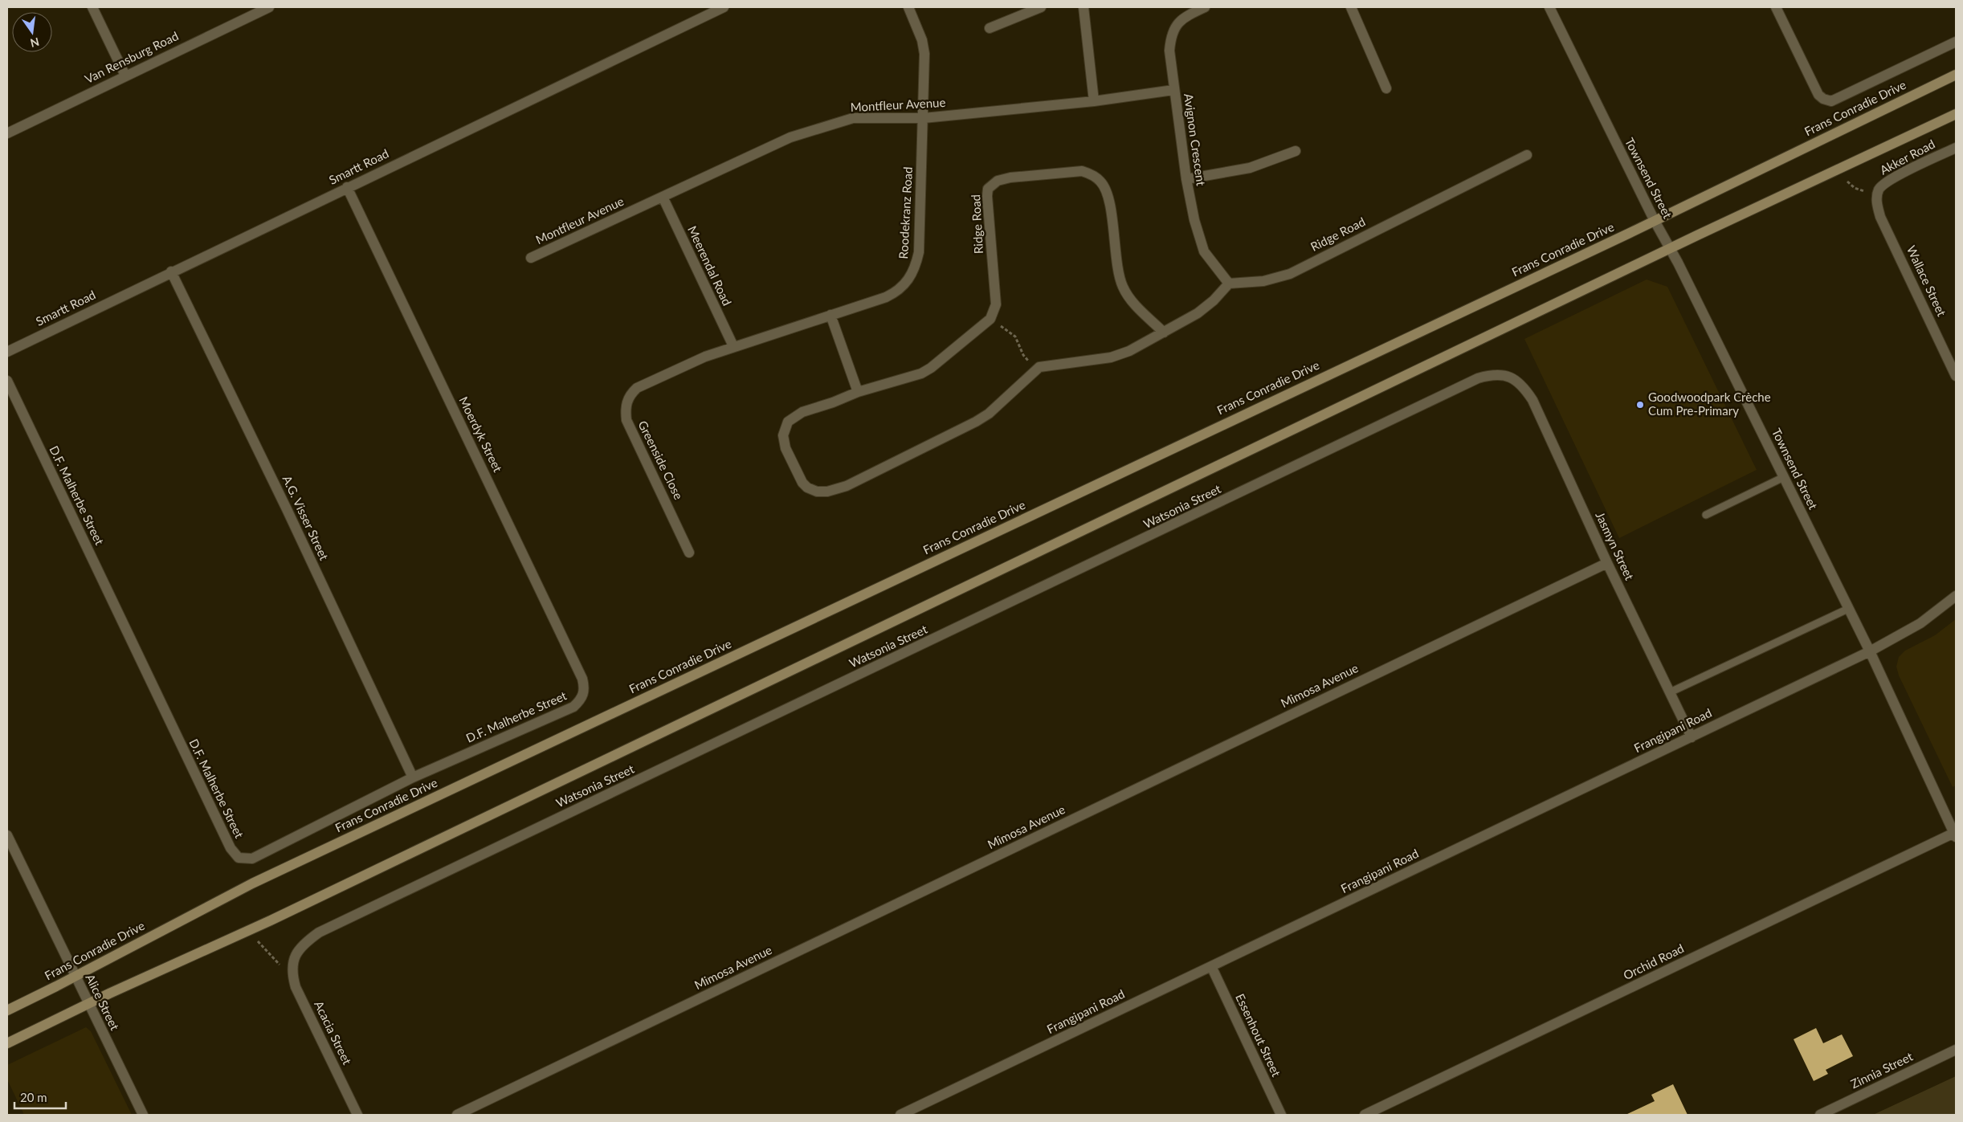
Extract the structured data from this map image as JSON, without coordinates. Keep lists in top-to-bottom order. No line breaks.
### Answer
{"streets":{"main road":["Frans Conradie Drive"],"street":["Van Rensburg Road","Montfleur Avenue","Avignon Crescent","Akker Road","Smartt Road","Townsend Street","Roodekranz Road","Ridge Road","Meerendal Road","Wallace Street","Moerdyk Street","Greenside Close","D.F. Malherbe Street","Watsonia Street","A.G. Visser Street","Jasmyn Street","Mimosa Avenue","Frangipani Road","Orchid Road","Alice Street","Acacia Street","Essenhout Street","Zinnia Street"]},"crossings":[["Montfleur Avenue","Avignon Crescent"],["Montfleur Avenue","Roodekranz Road"],["Montfleur Avenue","Meerendal Road"],["Frans Conradie Drive","Townsend Street"],["Frans Conradie Drive","Alice Street"],["Avignon Crescent","Ridge Road"],["Akker Road","Wallace Street"],["Smartt Road","Moerdyk Street"],["Smartt Road","A.G. Visser Street"],["Townsend Street","Frangipani Road"],["Townsend Street","Orchid Road"],["Roodekranz Road","Meerendal Road"],["Roodekranz Road","Greenside Close"],["Meerendal Road","Greenside Close"],["Moerdyk Street","D.F. Malherbe Street"],["D.F. Malherbe Street","A.G. Visser Street"],["Watsonia Street","Jasmyn Street"],["Watsonia Street","Acacia Street"],["Jasmyn Street","Mimosa Avenue"],["Jasmyn Street","Frangipani Road"],["Frangipani Road","Essenhout Street"]],"places":["Goodwoodpark Crèche Cum Pre-Primary"],"scale_bar":"20 m","north":"bottom"}
